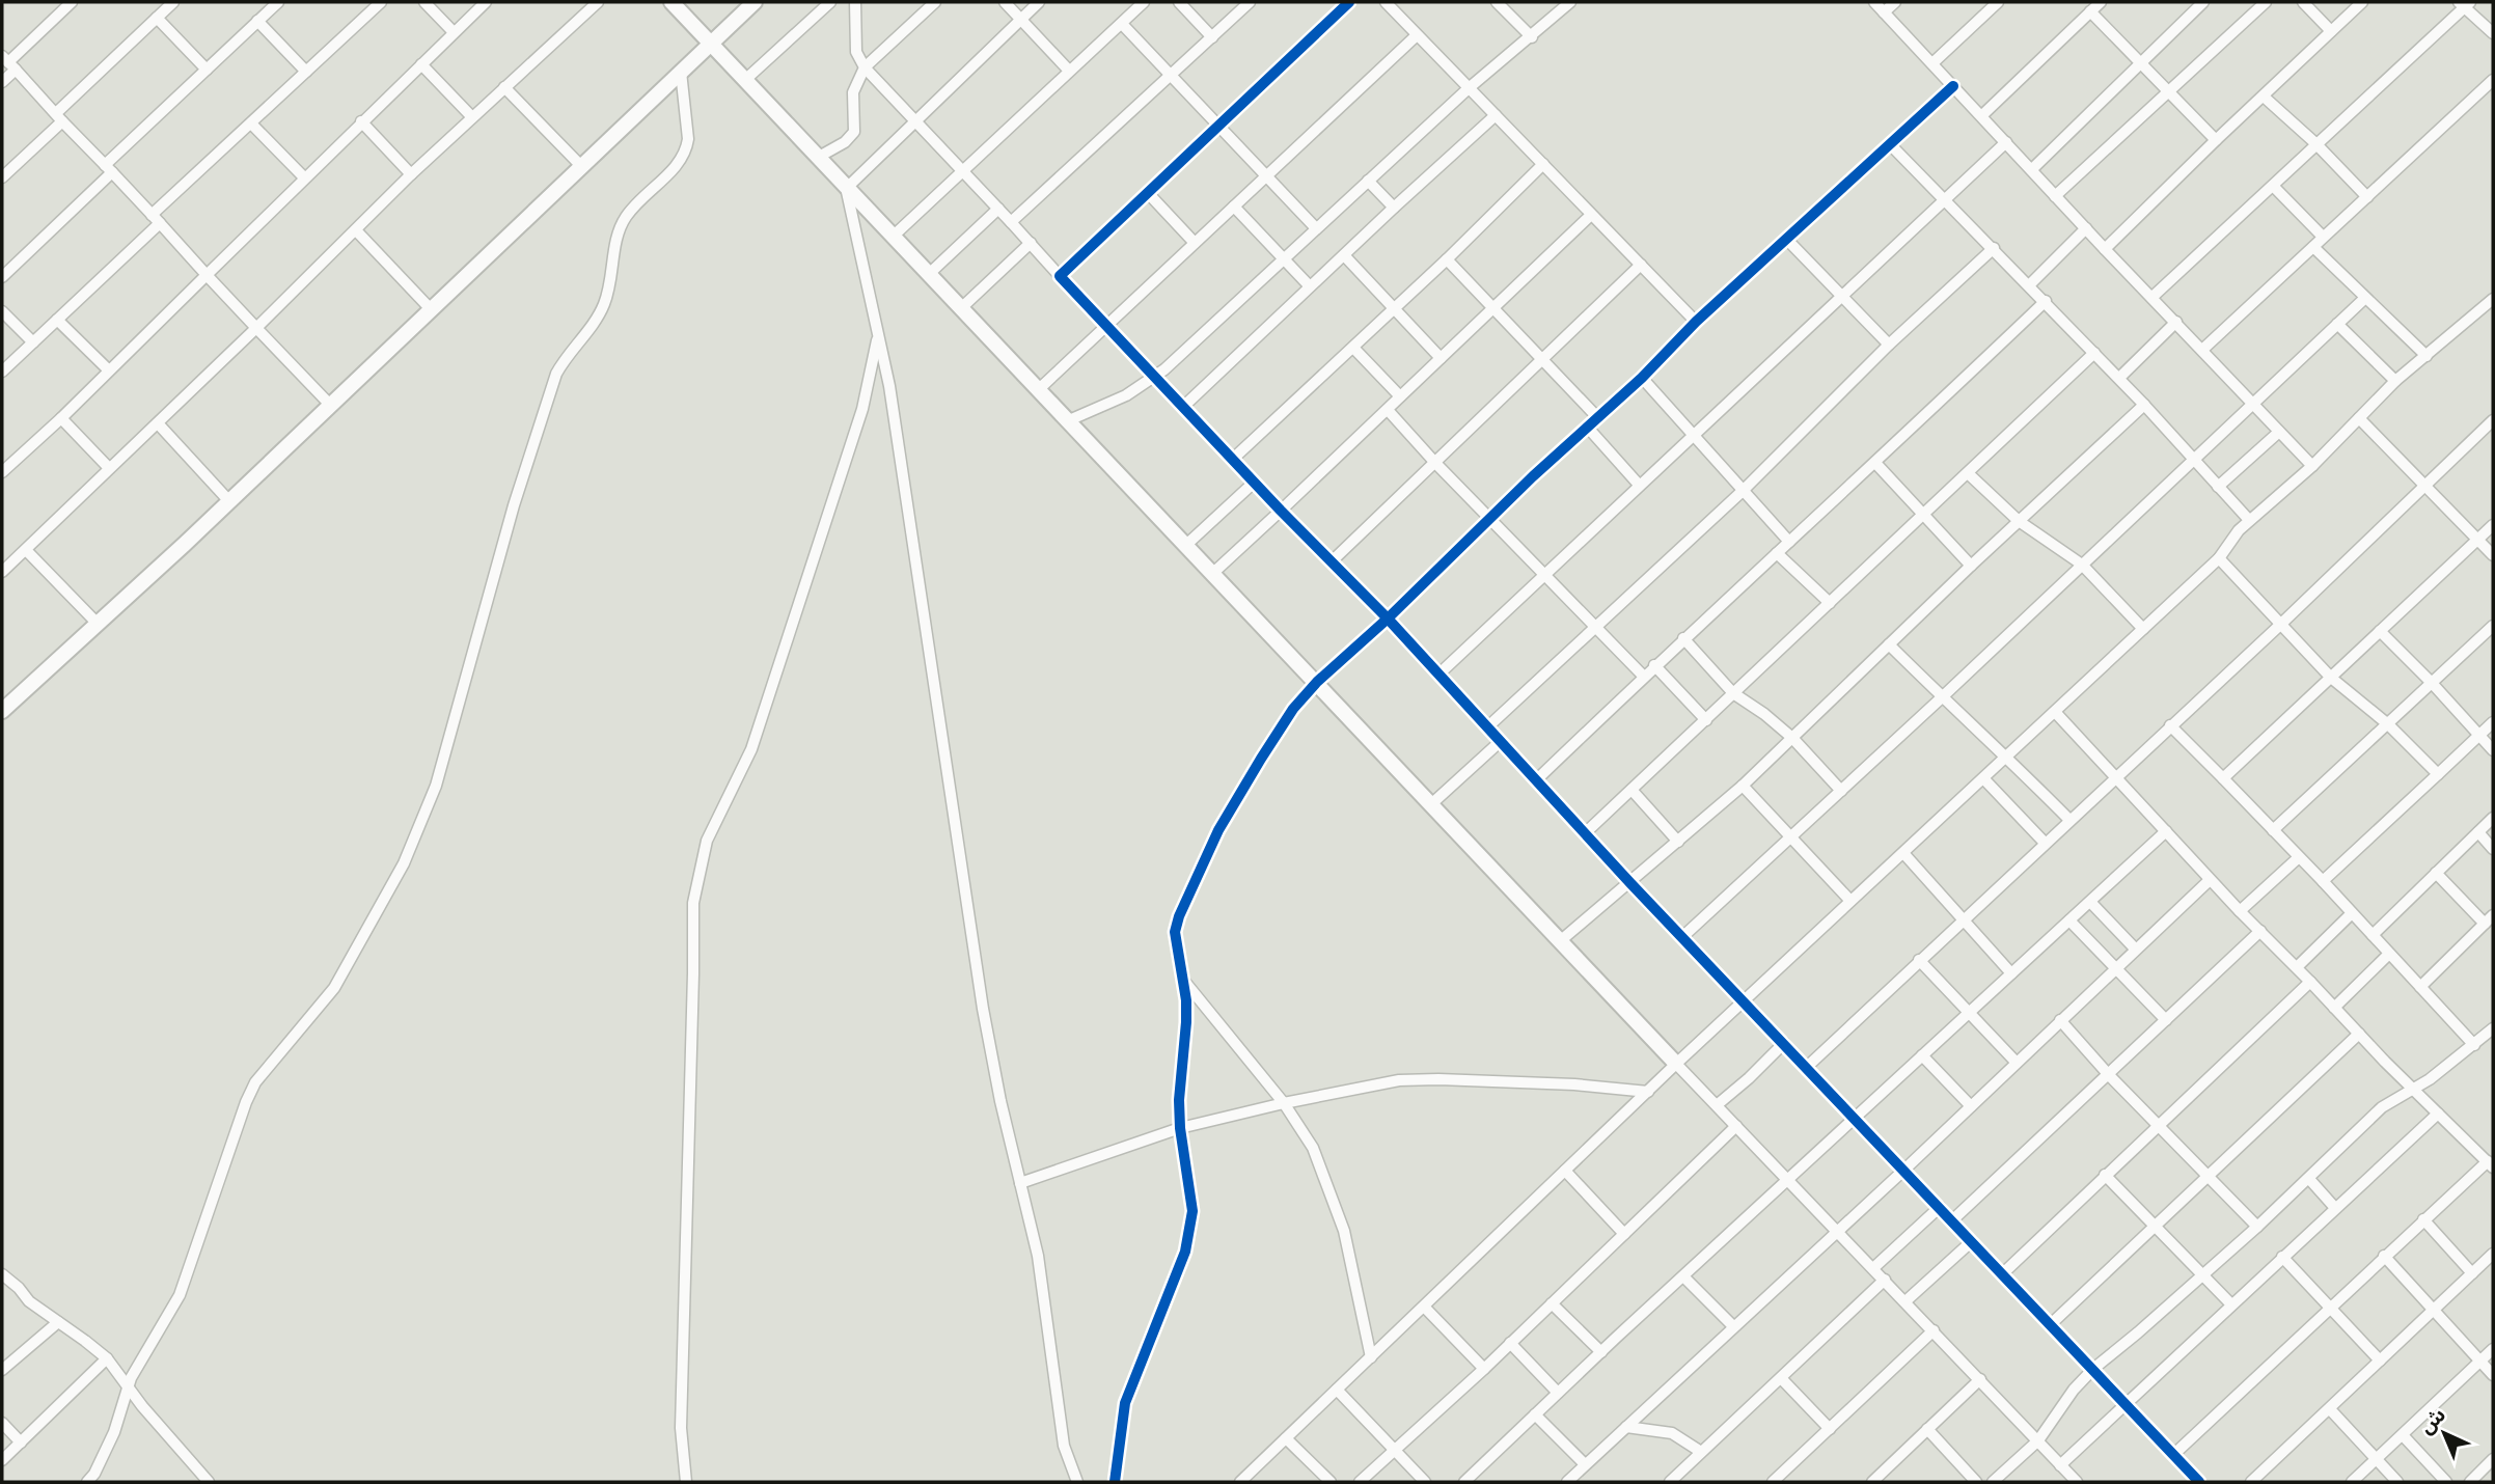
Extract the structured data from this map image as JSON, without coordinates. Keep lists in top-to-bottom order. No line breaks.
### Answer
{"north":"top left"}
